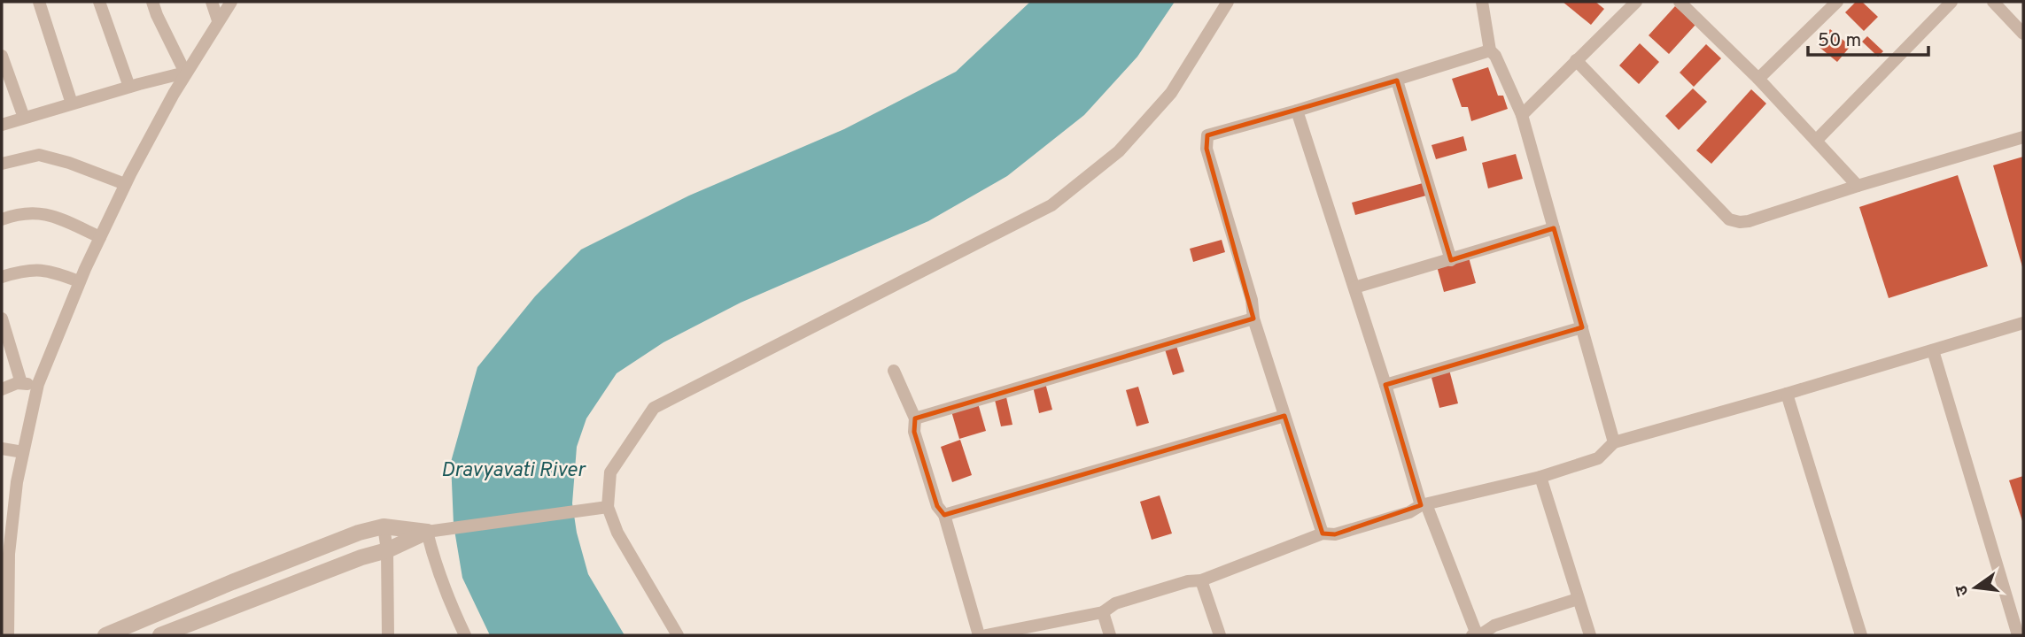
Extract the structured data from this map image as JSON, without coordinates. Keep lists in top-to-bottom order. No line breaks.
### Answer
{"water":["Dravyavati River"],"scale_bar":"50 m","north":"left"}
